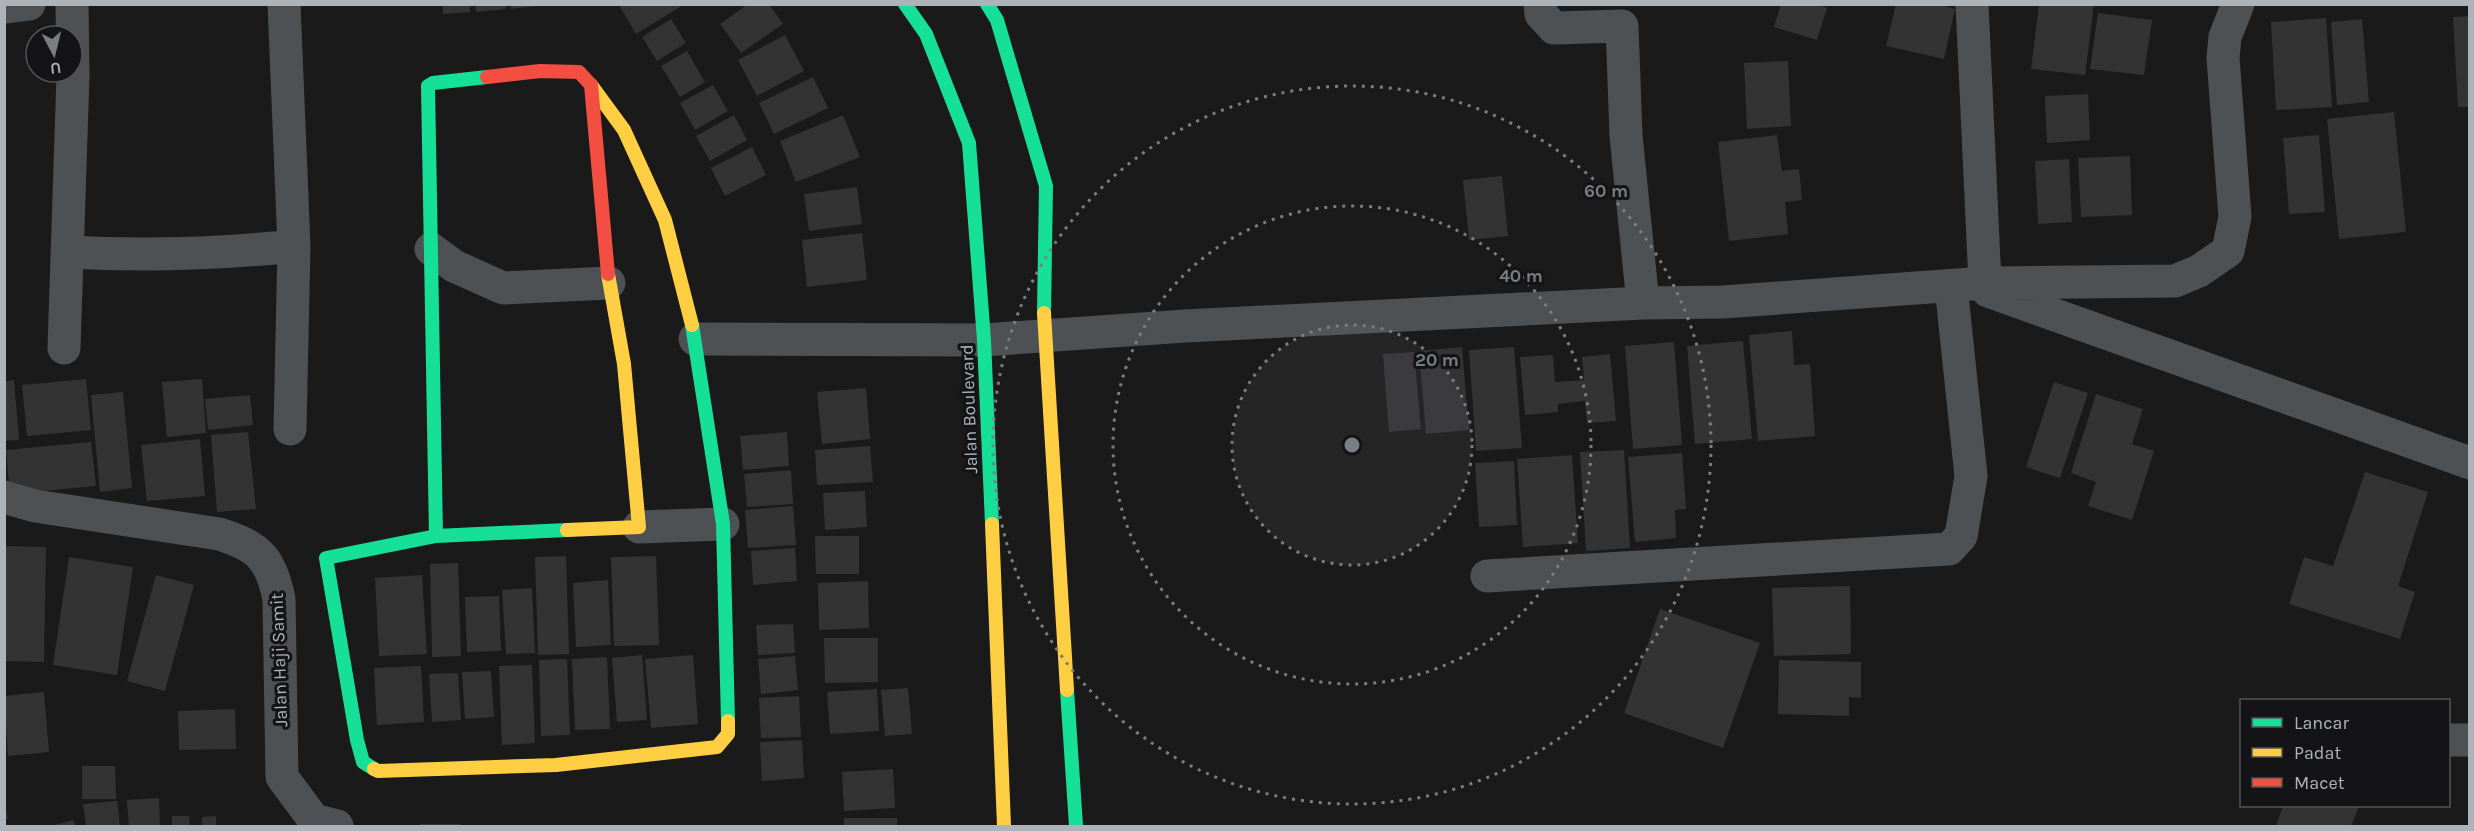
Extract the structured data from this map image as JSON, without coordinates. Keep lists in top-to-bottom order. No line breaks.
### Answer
{"streets":{"street":["Jalan Boulevard","Jalan Haji Samit"]},"legend":["Lancar","Padat","Macet"],"north":"bottom","rings":["60 m","40 m","20 m"]}
